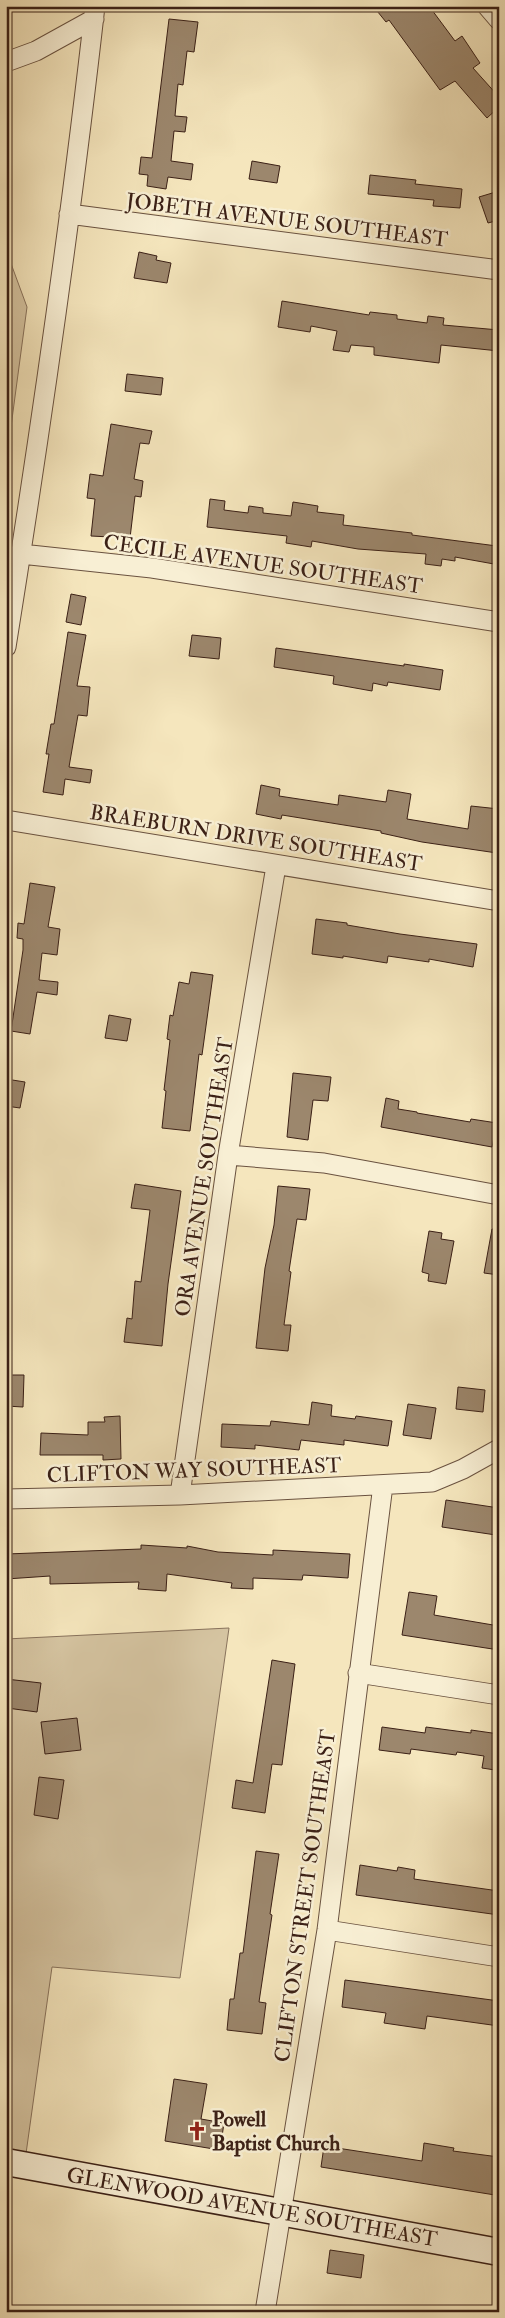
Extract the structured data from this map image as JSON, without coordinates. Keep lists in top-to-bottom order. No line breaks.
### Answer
{"streets":{"main road":["GLENWOOD AVENUE SOUTHEAST"],"street":["JOBETH AVENUE SOUTHEAST","CECILE AVENUE SOUTHEAST","BRAEBURN DRIVE SOUTHEAST","ORA AVENUE SOUTHEAST","CLIFTON WAY SOUTHEAST","CLIFTON STREET SOUTHEAST"]},"crossings":[["BRAEBURN DRIVE SOUTHEAST","ORA AVENUE SOUTHEAST"],["ORA AVENUE SOUTHEAST","CLIFTON WAY SOUTHEAST"],["CLIFTON WAY SOUTHEAST","CLIFTON STREET SOUTHEAST"],["CLIFTON STREET SOUTHEAST","GLENWOOD AVENUE SOUTHEAST"]],"places":{"church":["Powell Baptist Church"]}}
